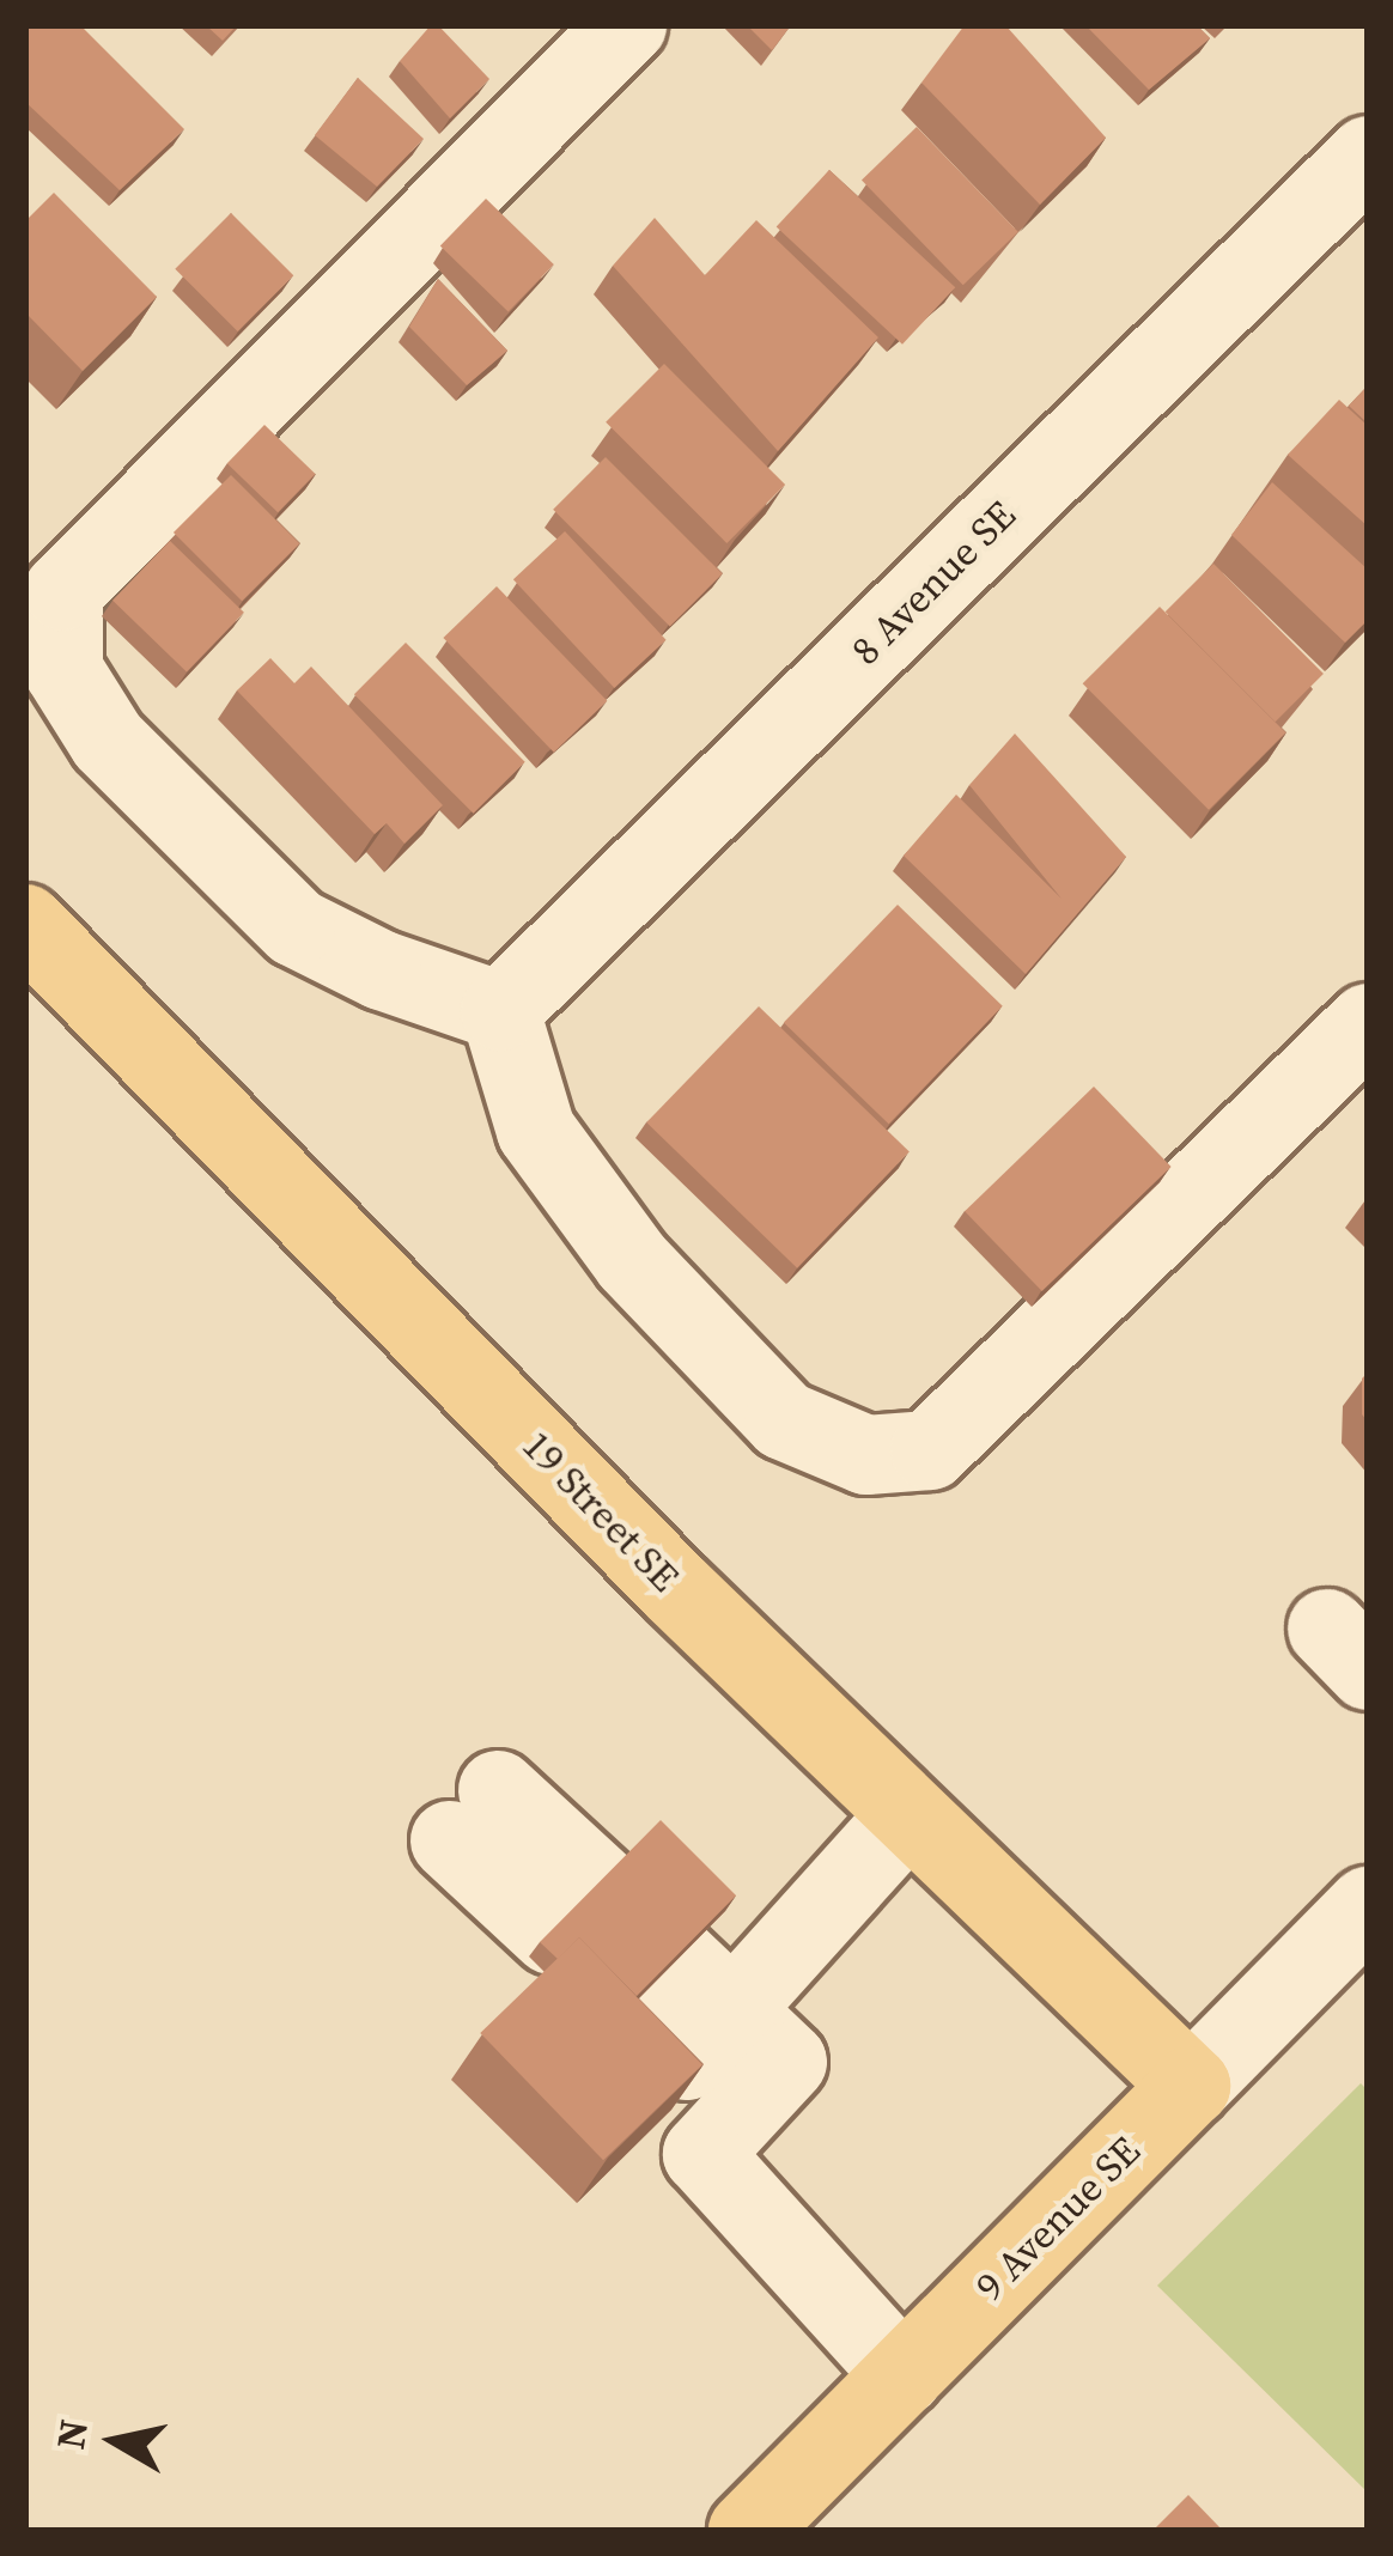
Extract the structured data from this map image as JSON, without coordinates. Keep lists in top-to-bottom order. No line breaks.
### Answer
{"streets":{"main road":["19 Street SE","9 Avenue SE"],"street":["8 Avenue SE"]},"crossings":[["19 Street SE","9 Avenue SE"]],"north":"left"}
